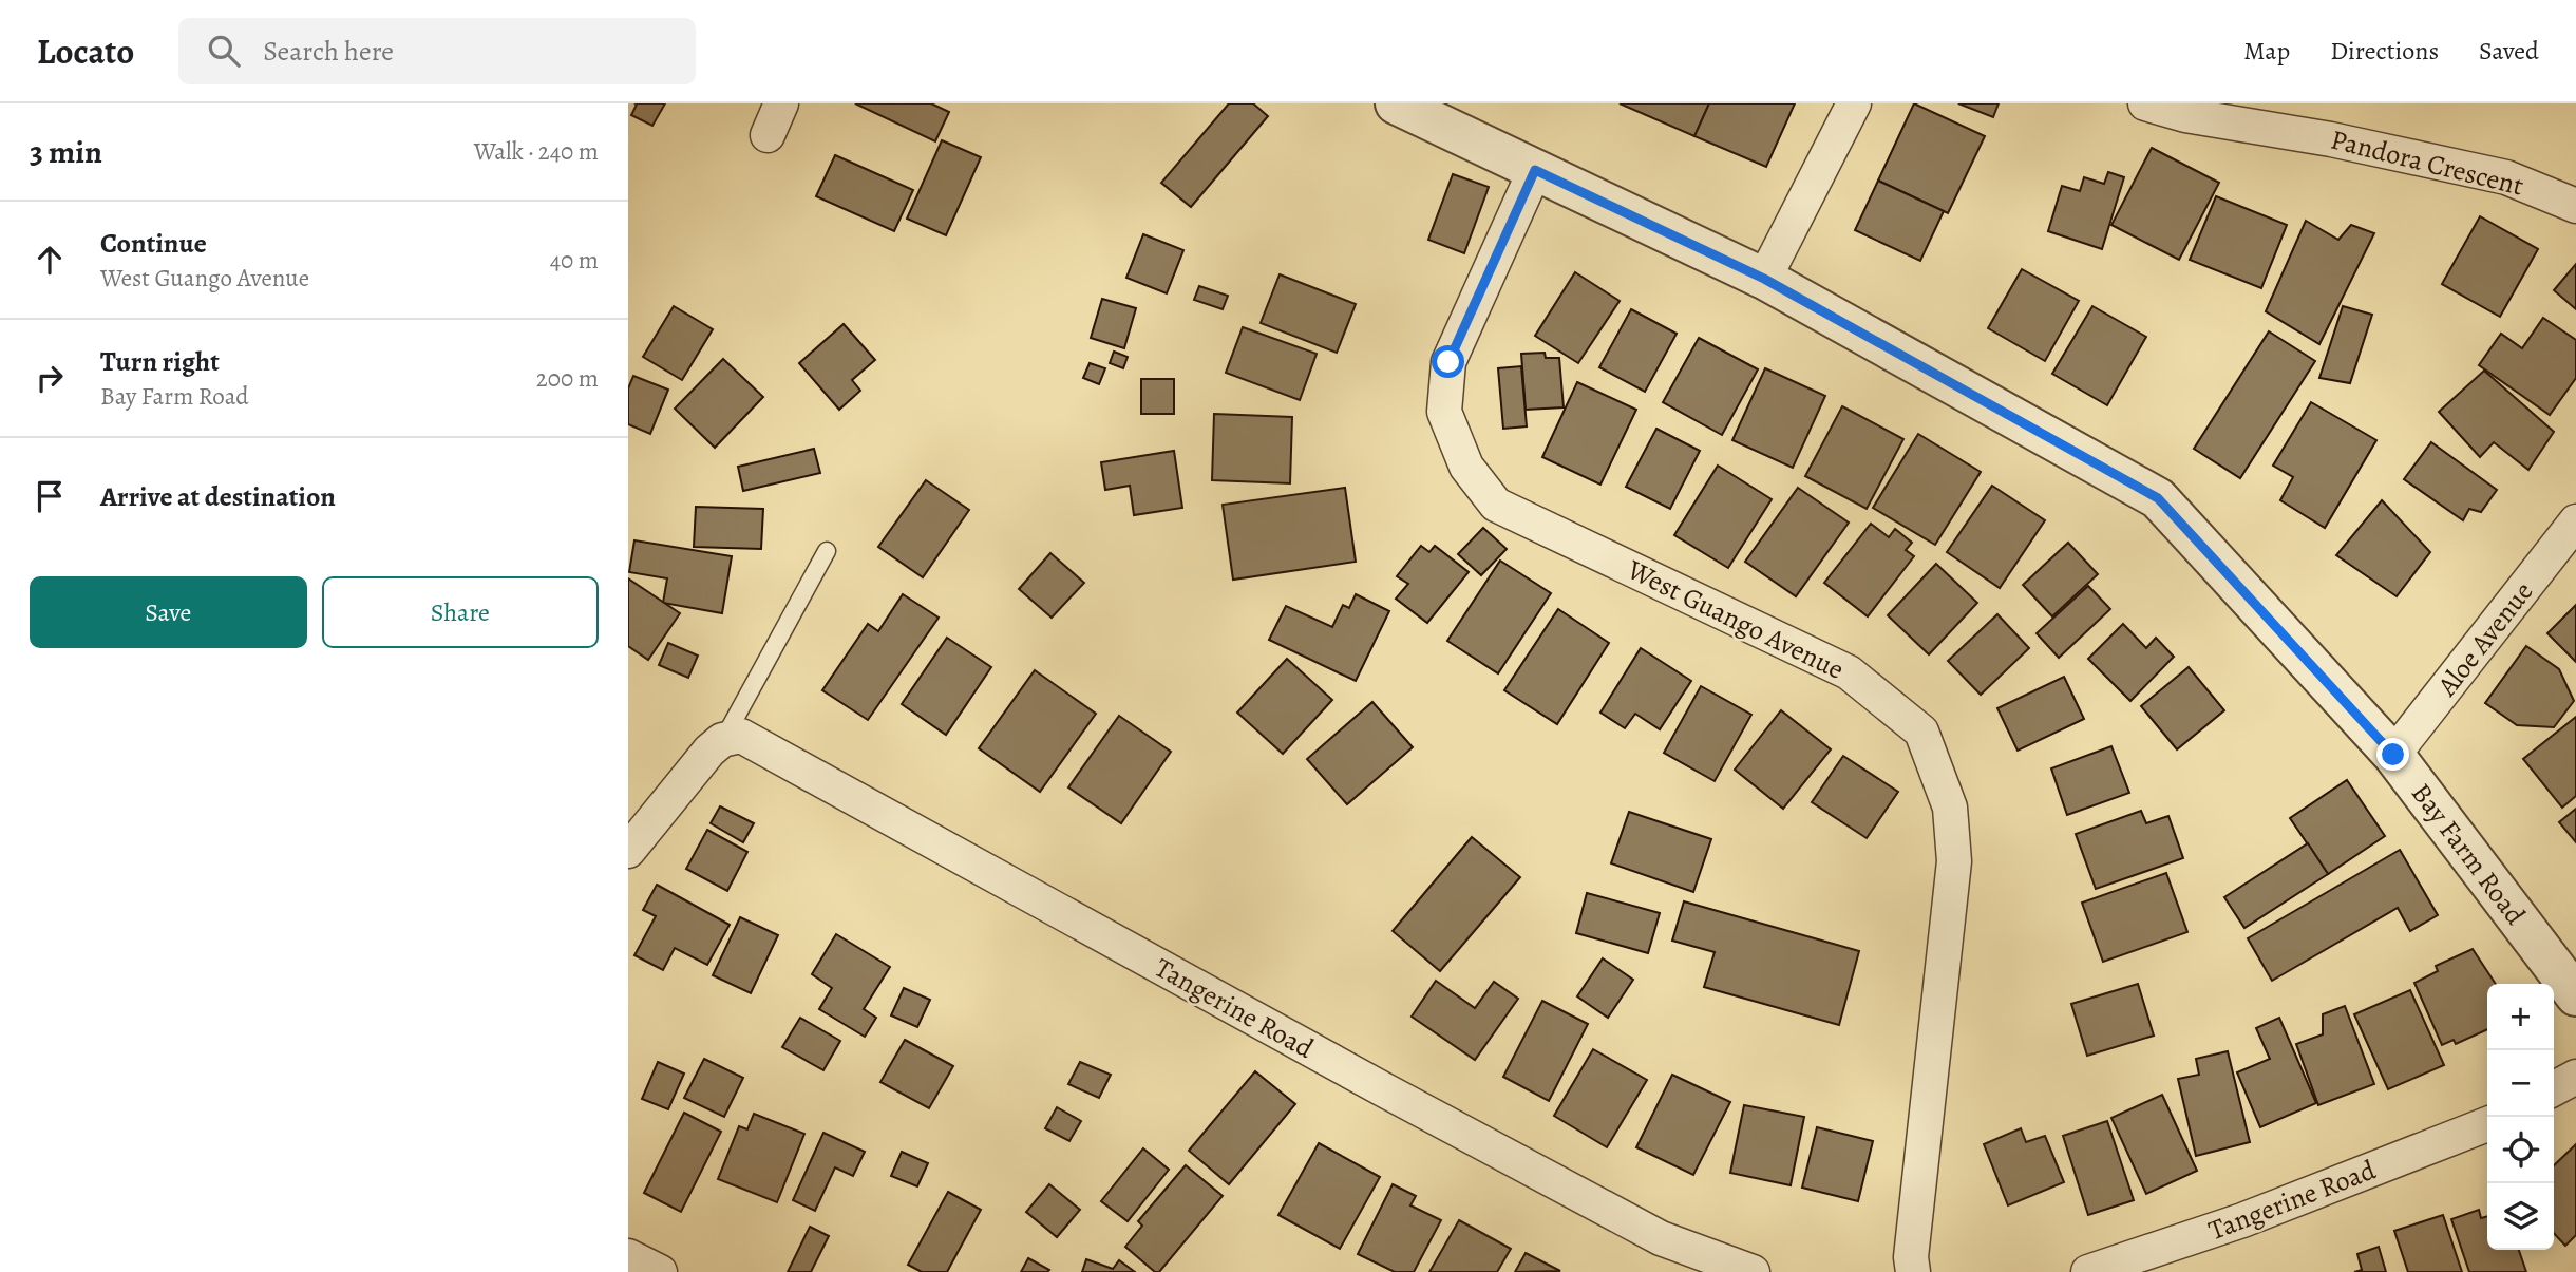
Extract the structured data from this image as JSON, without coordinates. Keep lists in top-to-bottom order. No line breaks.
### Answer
{"streets":{"street":["Pandora Crescent","West Guango Avenue","Aloe Avenue","Bay Farm Road","Tangerine Road"]},"crossings":[["West Guango Avenue","Bay Farm Road"],["Aloe Avenue","Bay Farm Road"]],"page":{"header":"Locato","search":"Search here","nav":["Map","Directions","Saved"],"heading":["3 min","Walk · 240 m"],"list":[["Continue","West Guango Avenue","40 m"],["Turn right","Bay Farm Road","200 m"],"Arrive at destination"],"buttons":["Save","Share"],"map_buttons":["+","−"]}}
